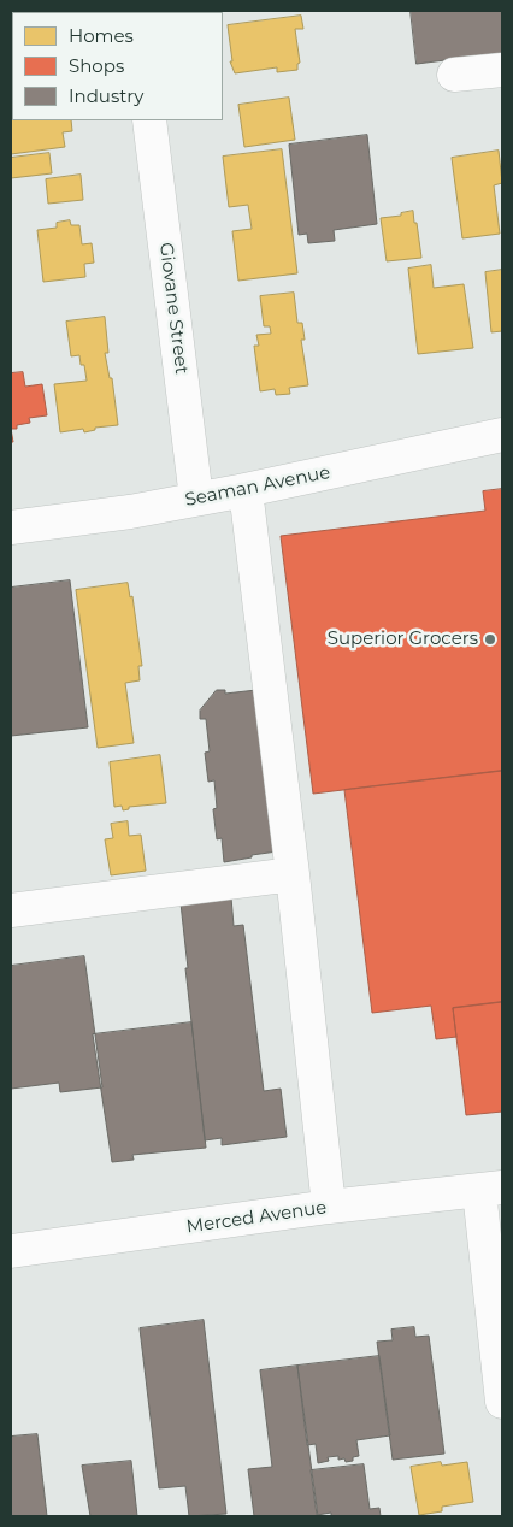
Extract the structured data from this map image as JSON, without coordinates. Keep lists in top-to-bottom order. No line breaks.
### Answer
{"streets":{"street":["Giovane Street","Seaman Avenue","Merced Avenue"]},"crossings":[["Giovane Street","Seaman Avenue"]],"places":["Superior Grocers"],"legend":["Homes","Shops","Industry"]}
